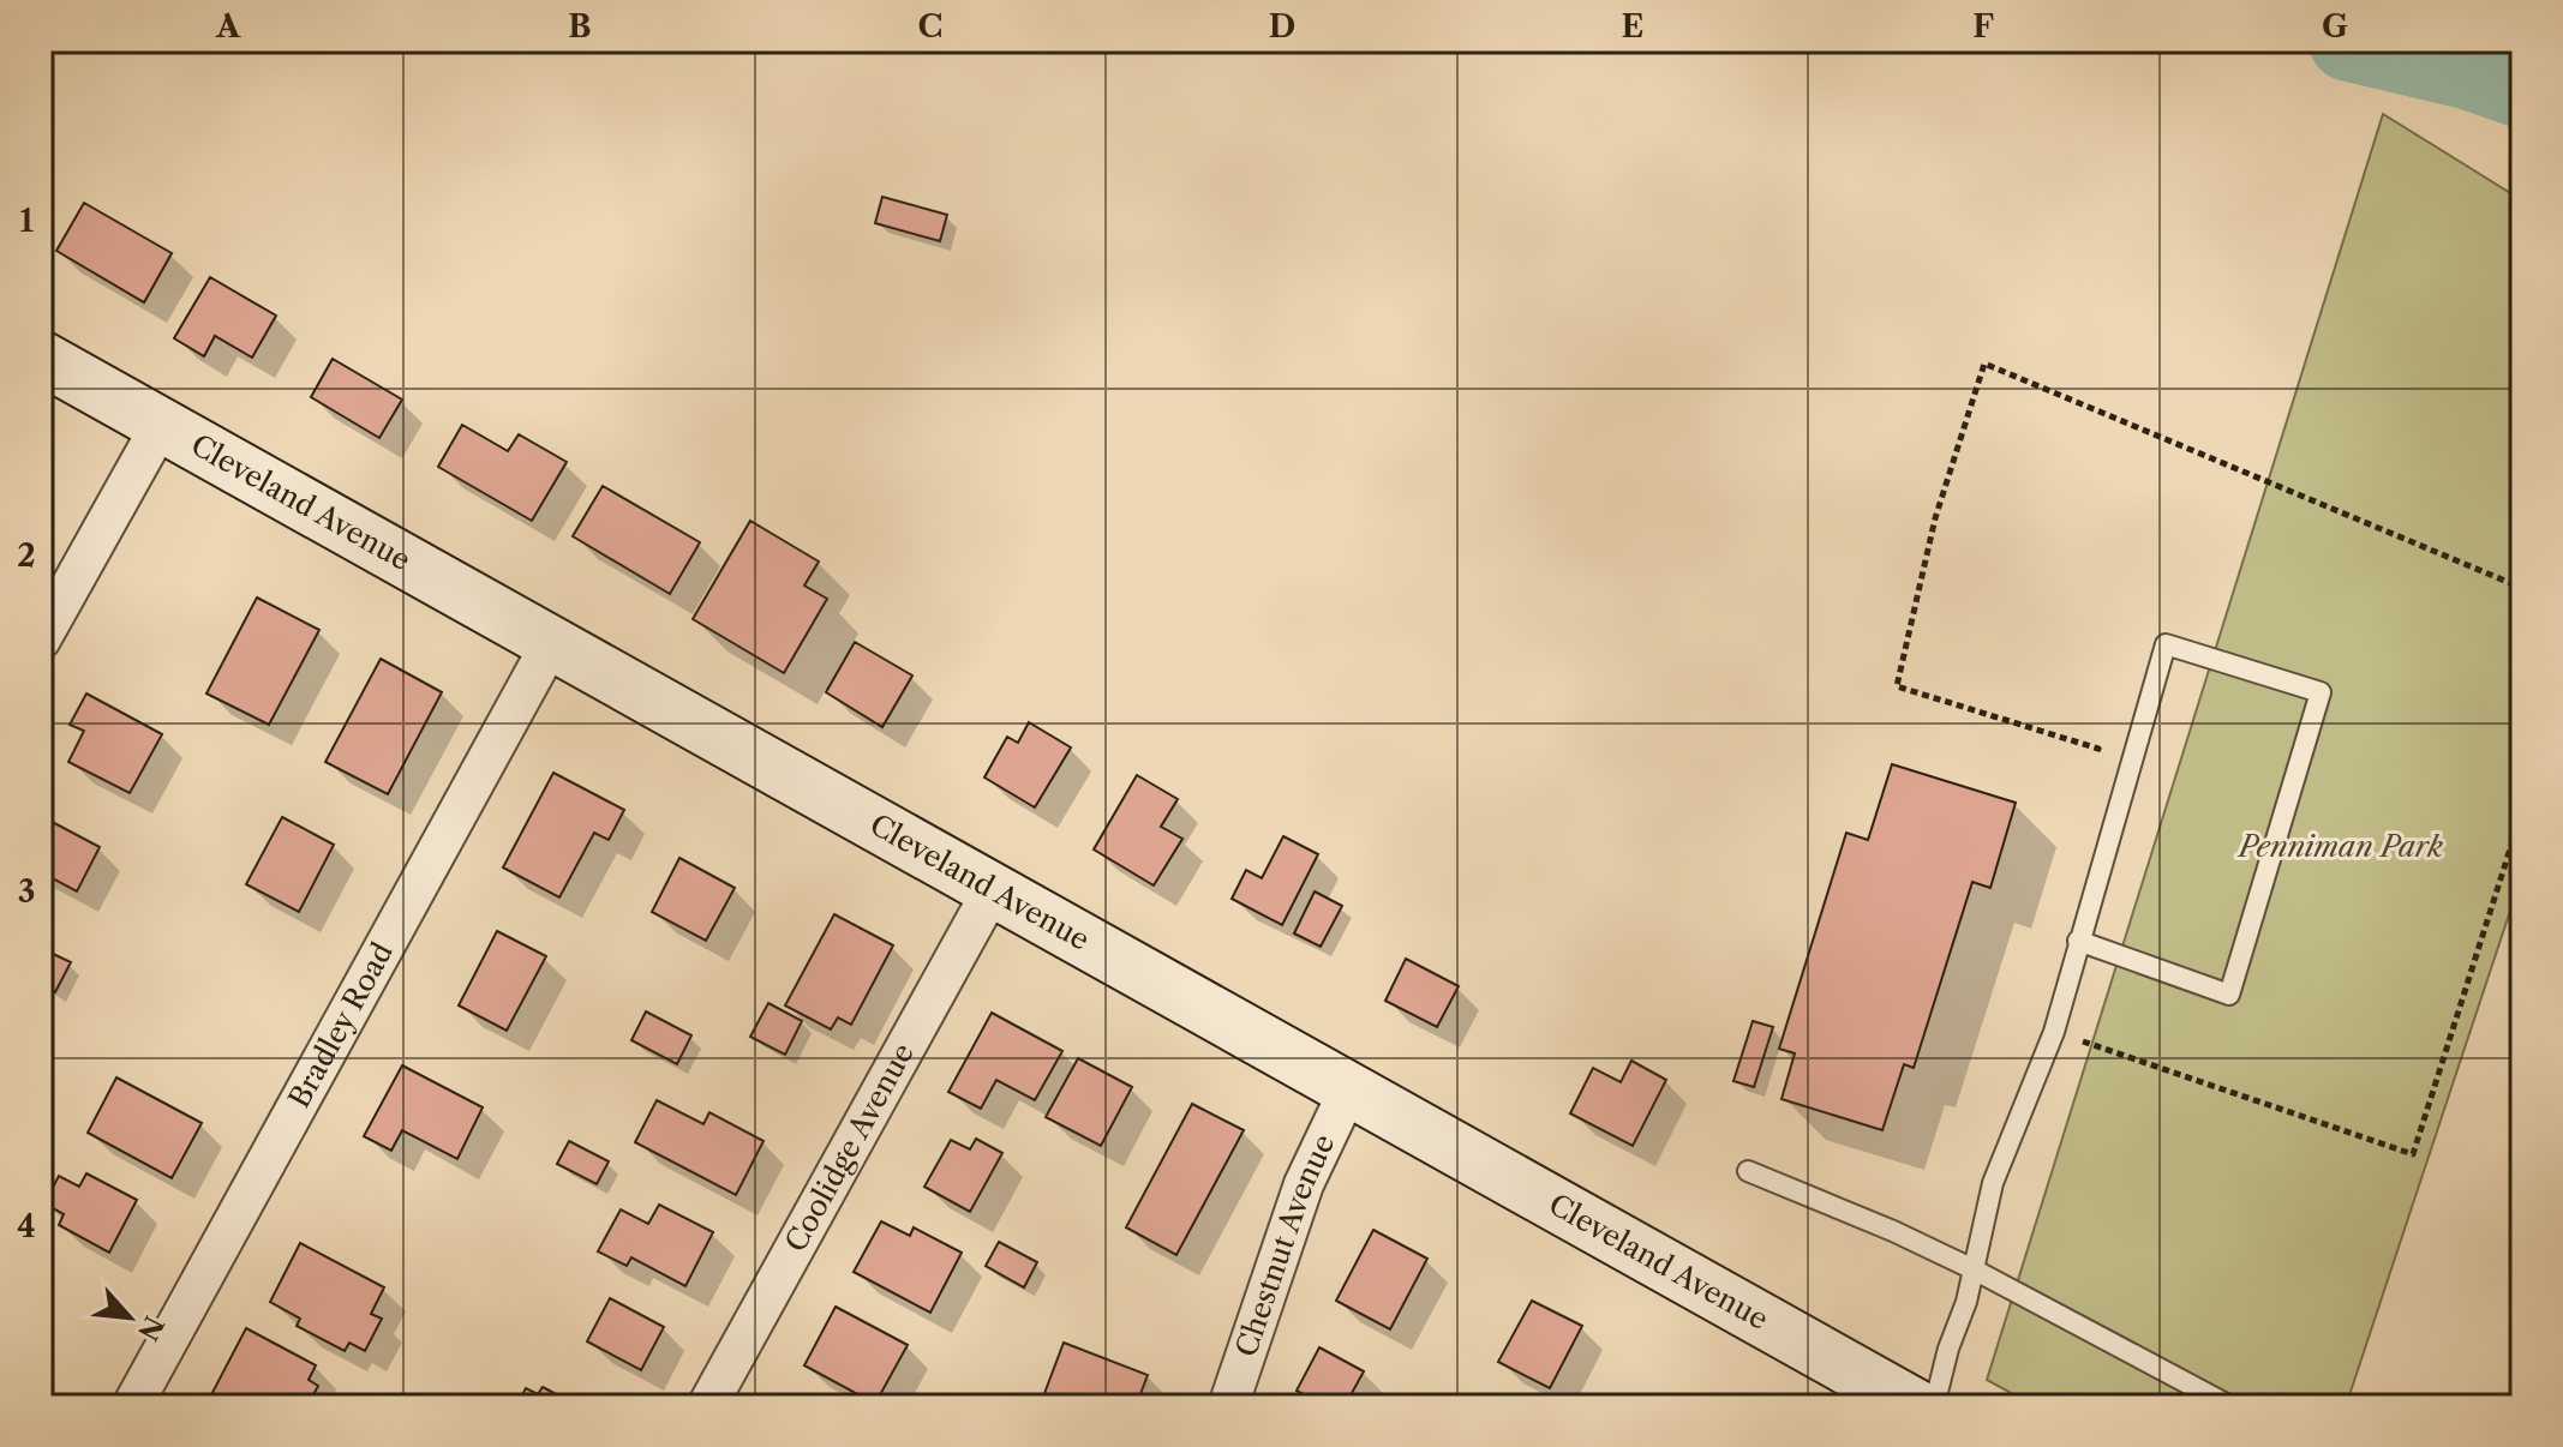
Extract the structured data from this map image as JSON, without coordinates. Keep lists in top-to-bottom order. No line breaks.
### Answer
{"streets":{"street":["Cleveland Avenue","Bradley Road","Coolidge Avenue","Chestnut Avenue"]},"crossings":[["Cleveland Avenue","Bradley Road"],["Cleveland Avenue","Coolidge Avenue"],["Cleveland Avenue","Chestnut Avenue"]],"parks":["Penniman Park"],"north":"bottom right","grid":{"columns":["A","B","C","D","E","F","G"],"rows":["1","2","3","4"]}}
